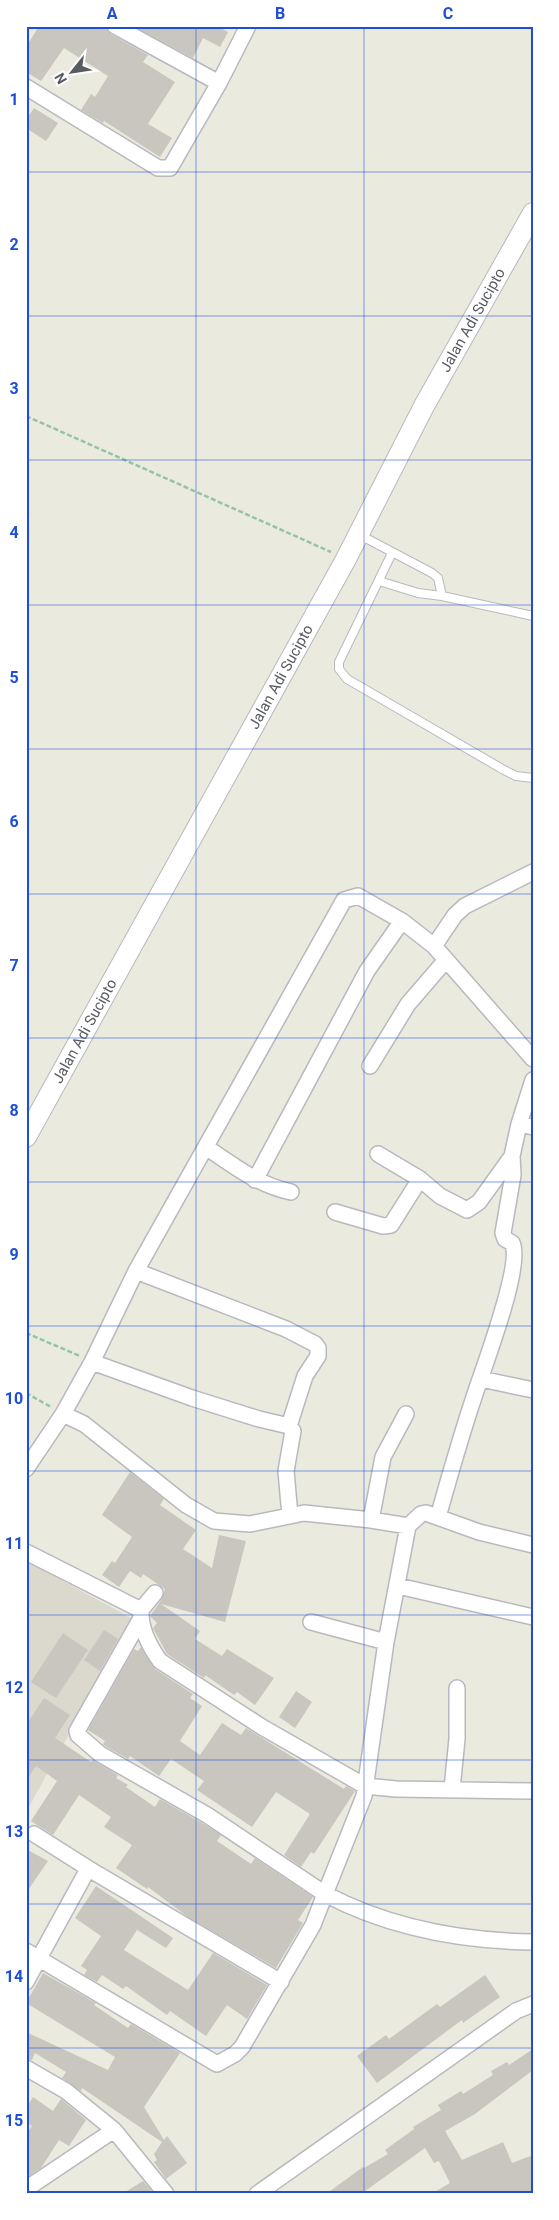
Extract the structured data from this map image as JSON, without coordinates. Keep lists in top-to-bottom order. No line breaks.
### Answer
{"streets":{"street":["Jalan Adi Sucipto"]},"north":"bottom left","grid":{"columns":["A","B","C"],"rows":["1","2","3","4","5","6","7","8","9","10","11","12","13","14","15"]}}
